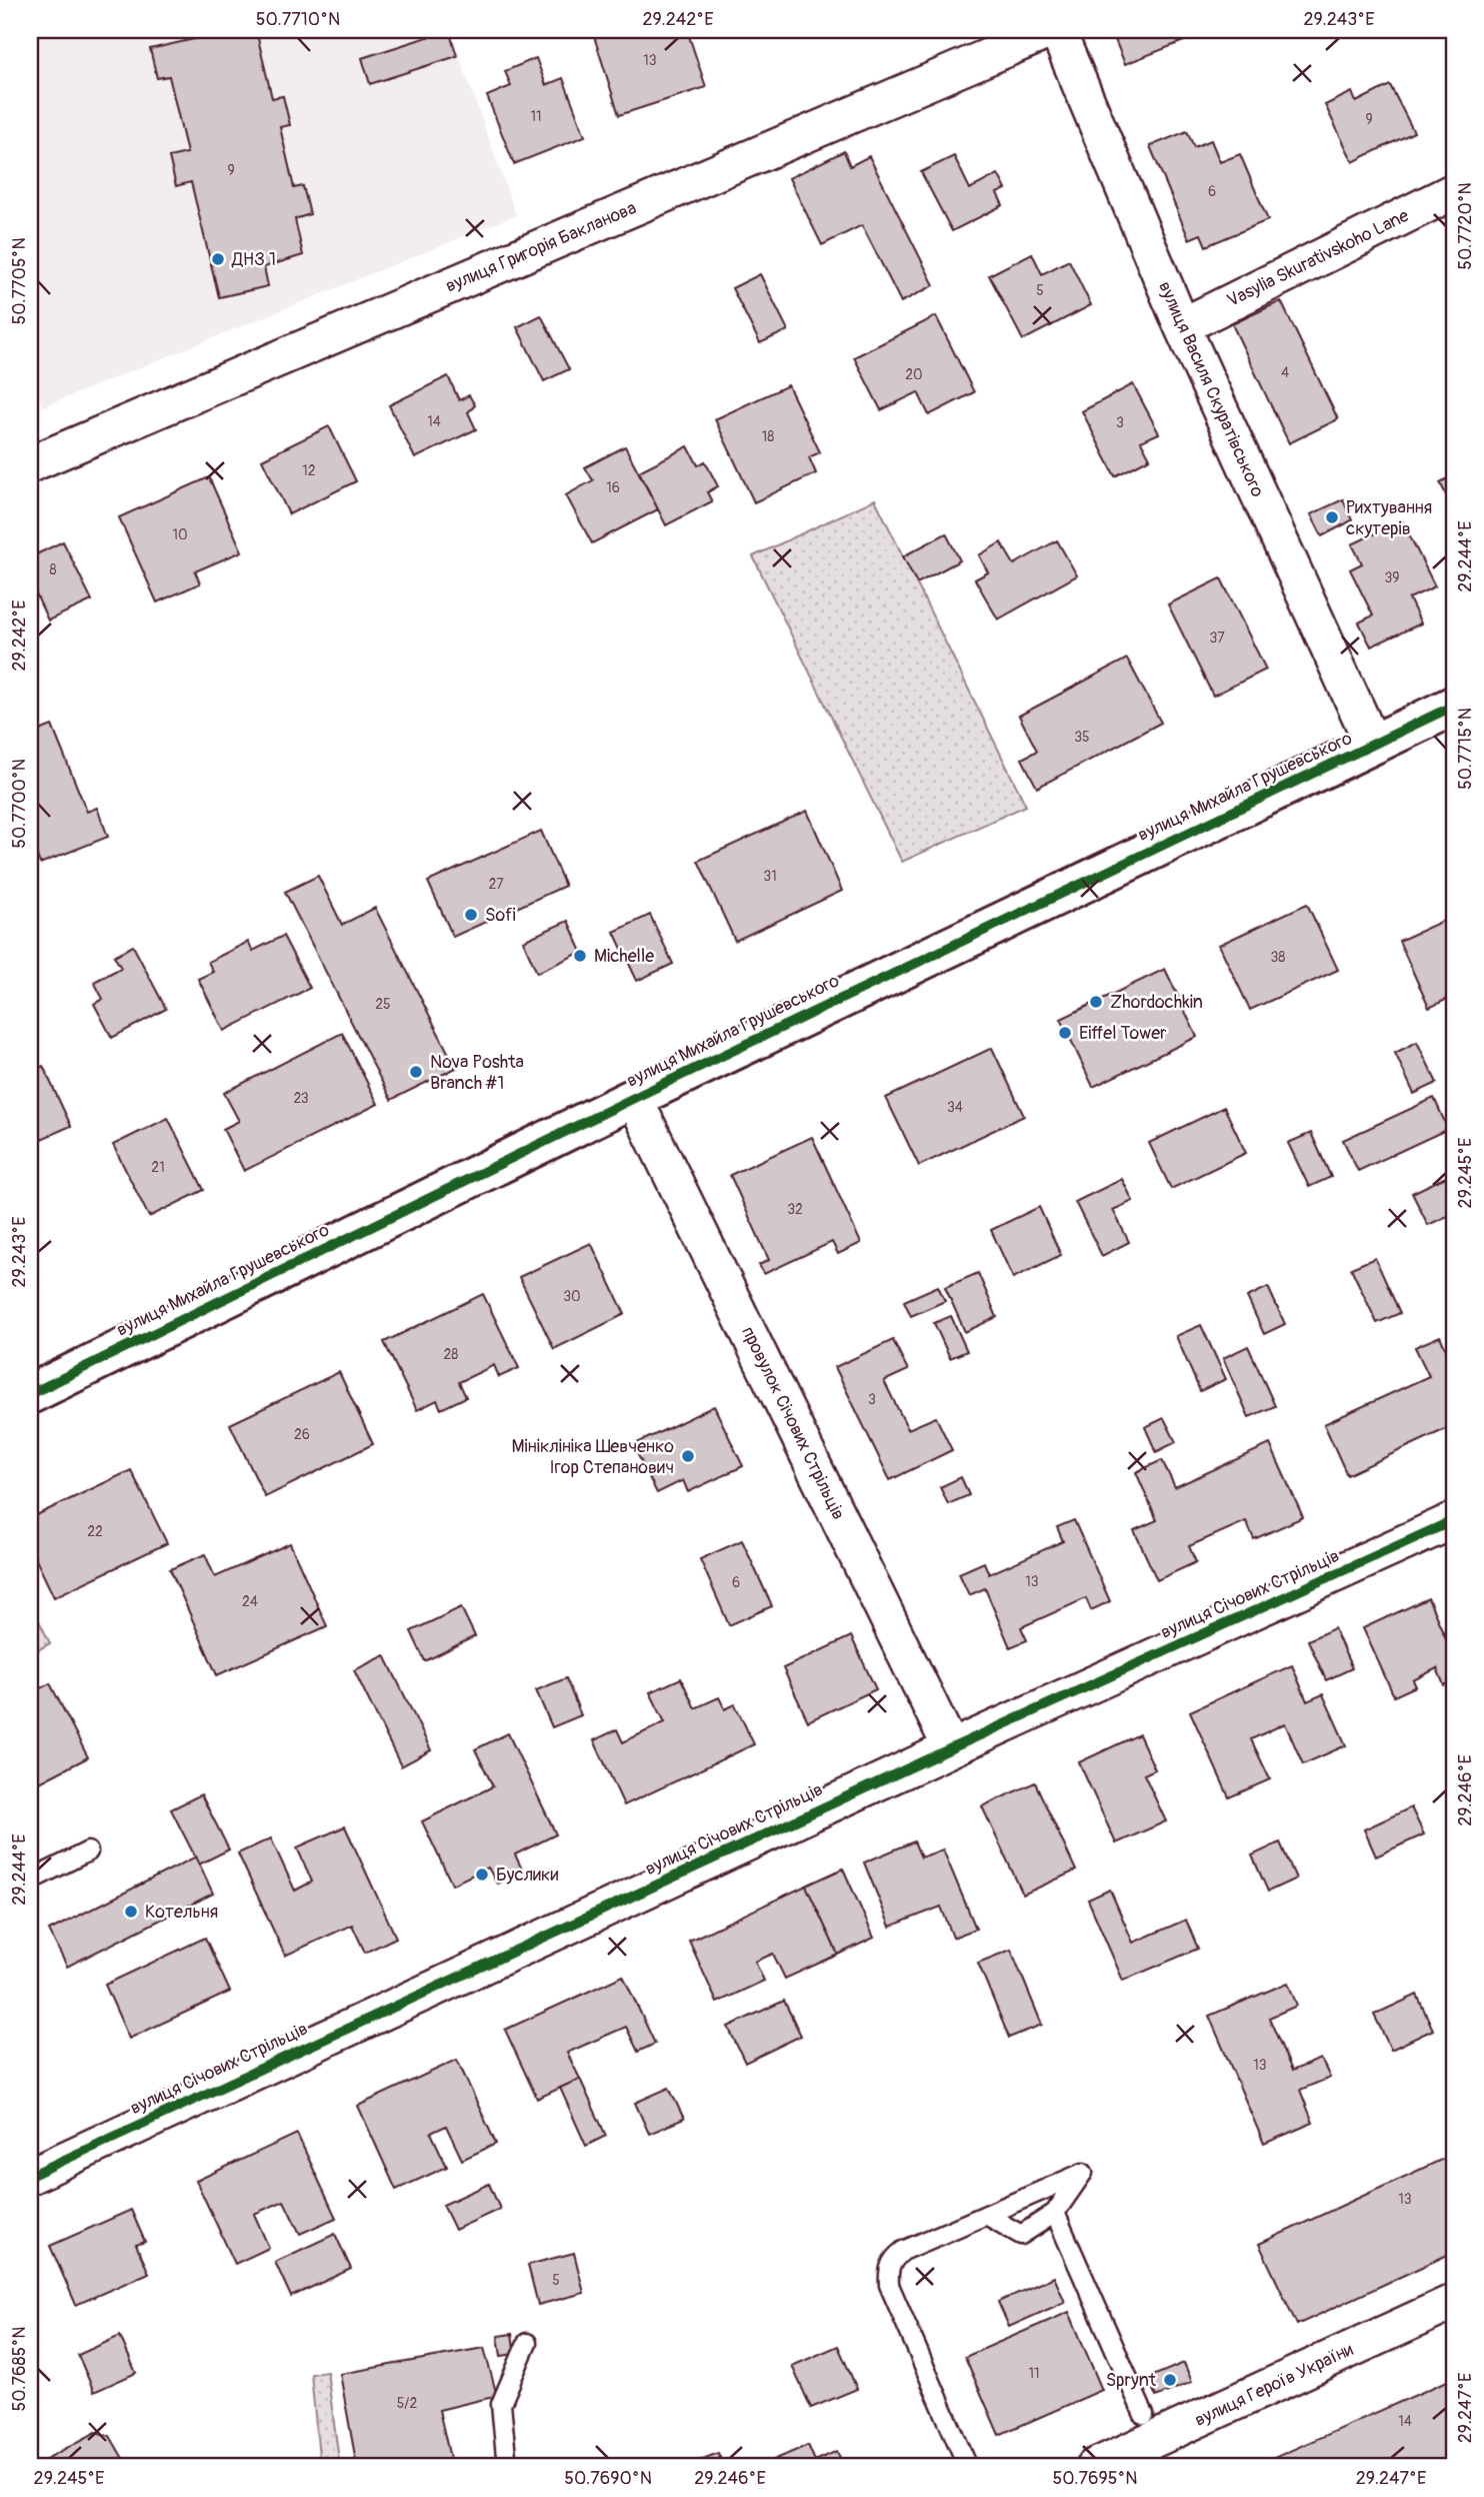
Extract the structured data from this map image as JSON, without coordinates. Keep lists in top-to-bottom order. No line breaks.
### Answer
{"streets":{"street":["вулиця Григорія Бакланова","Vasylia Skurativskoho Lane","вулиця Василя Скуратівського","вулиця Михайла Грушевського","провулок Січових Стрільців","вулиця Січових Стрільців","вулиця Героїв України"]},"crossings":[["Vasylia Skurativskoho Lane","вулиця Василя Скуратівського"],["вулиця Василя Скуратівського","вулиця Михайла Грушевського"],["вулиця Михайла Грушевського","провулок Січових Стрільців"],["провулок Січових Стрільців","вулиця Січових Стрільців"]],"places":["ДНЗ 1","Рихтування скутерів","Sofi","Michelle","Zhordochkin","Eiffel Tower","Nova Poshta Branch #1","Мініклініка Шевченко Ігор Степанович","Буслики","Котельня","Sprynt"],"house_numbers":["13","11","9","9","6","5","4","20","14","3","18","12","16","10","8","39","37","35","31","27","38","25","23","34","21","32","30","28","3","26","22","13","6","24","13","13","5","11","5/2","14"],"coordinates":["50.7710°N","29.242°E","29.243°E","50.7720°N","50.7705°N","29.244°E","50.7715°N","50.7700°N","29.245°E","29.246°E","50.7685°N","29.247°E","50.7690°N","50.7695°N"]}
